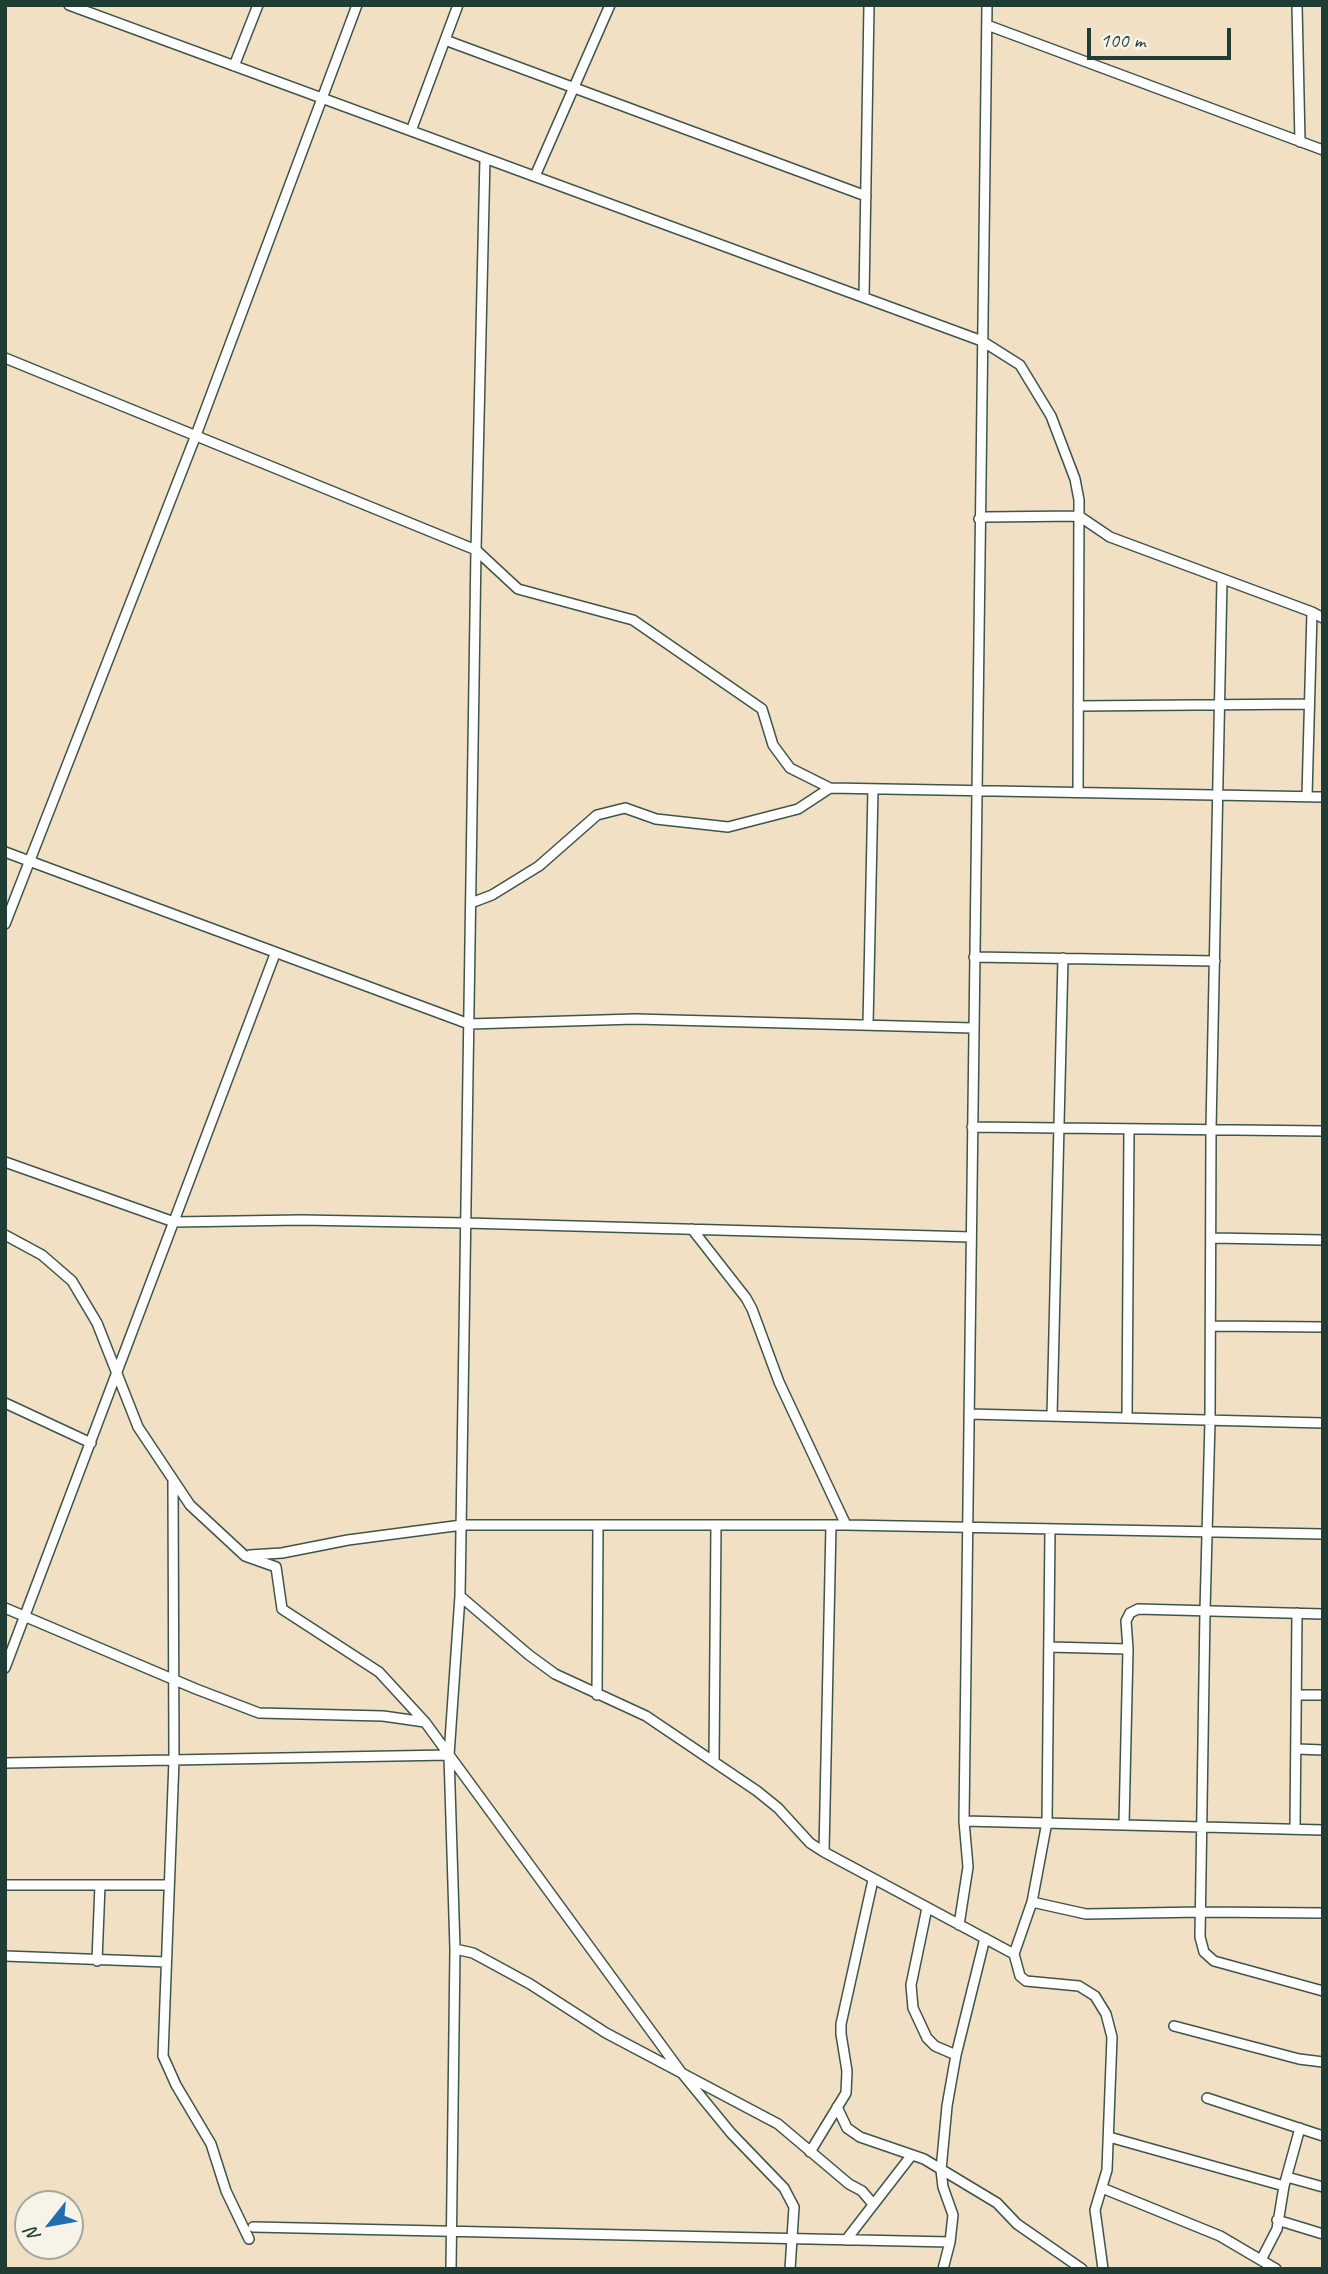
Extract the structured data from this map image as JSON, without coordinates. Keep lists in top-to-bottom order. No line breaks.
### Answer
{"scale_bar":"100 m","north":"bottom left"}
